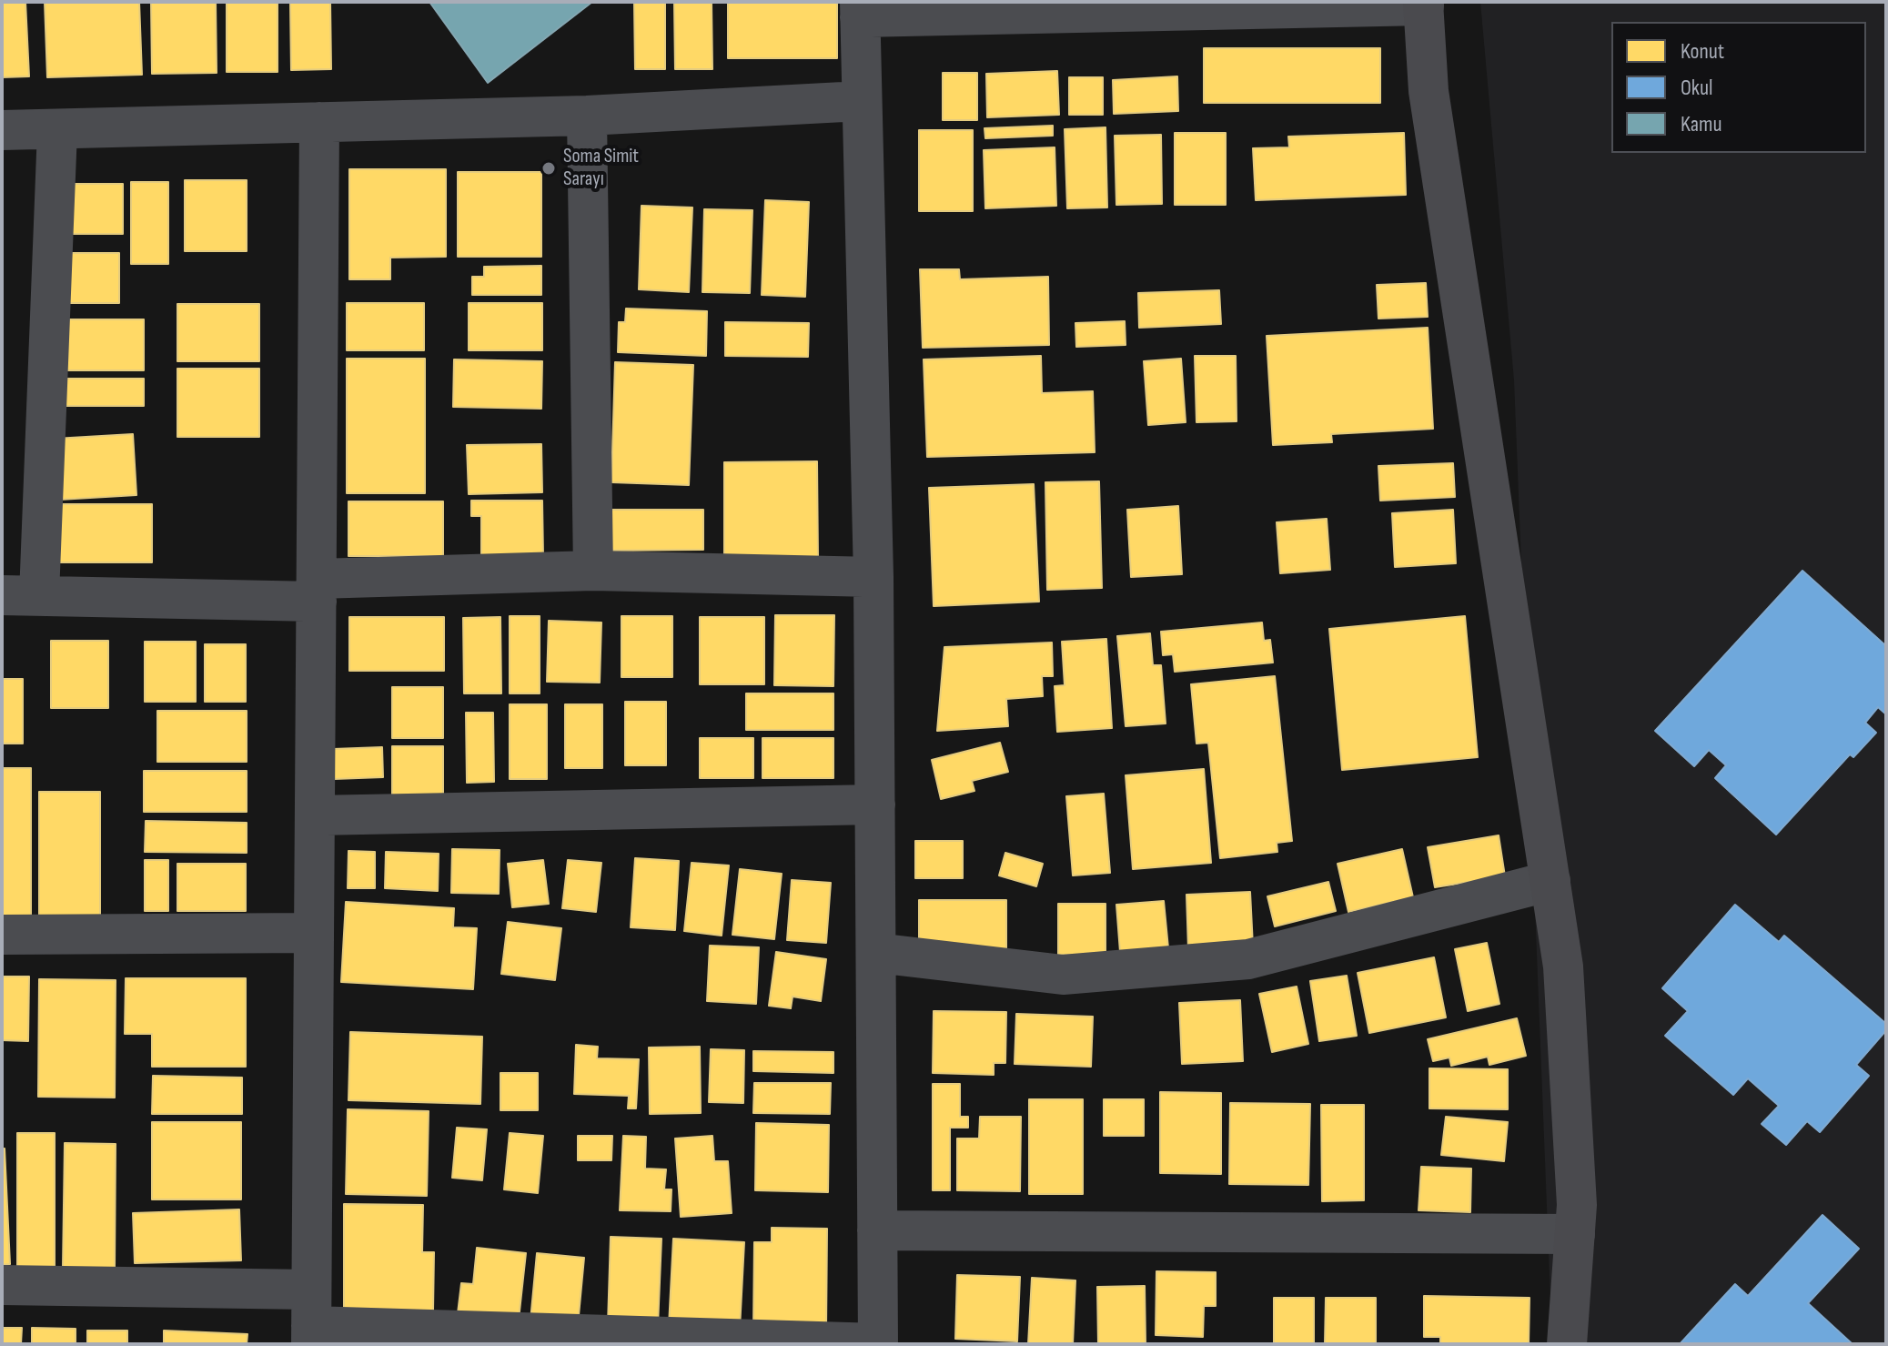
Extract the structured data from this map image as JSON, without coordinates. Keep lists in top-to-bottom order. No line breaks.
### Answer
{"places":["Soma Simit Sarayı"],"legend":["Konut","Okul","Kamu"]}
